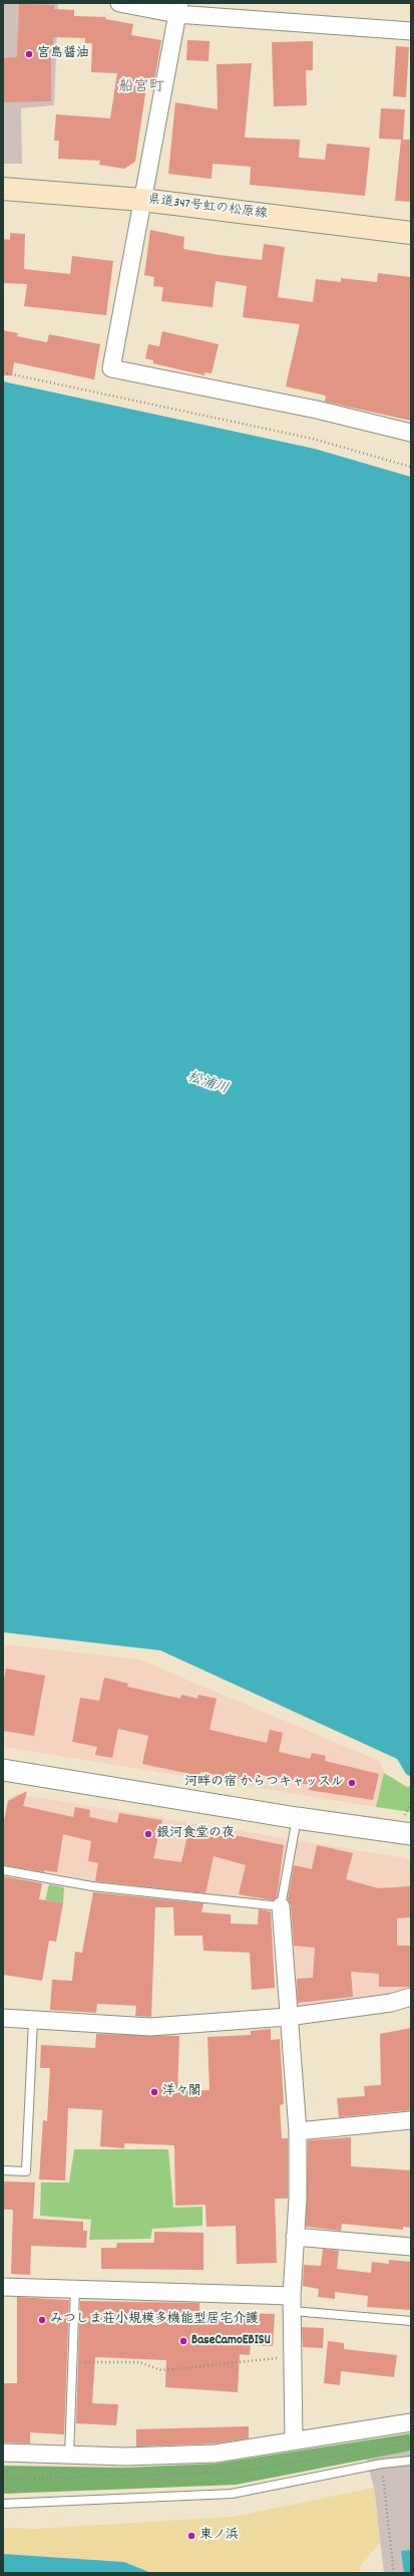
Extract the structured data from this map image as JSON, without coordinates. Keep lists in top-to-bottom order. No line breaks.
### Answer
{"streets":{"main road":["県道347号虹の松原線"]},"districts":["船宮町"],"water":["松浦川"],"places":["宮島醤油","河畔の宿 からつキャッスル","銀河食堂の夜","洋々閣","みつしま荘小規模多機能型居宅介護","BaseCamoEBISU","東ノ浜"]}
